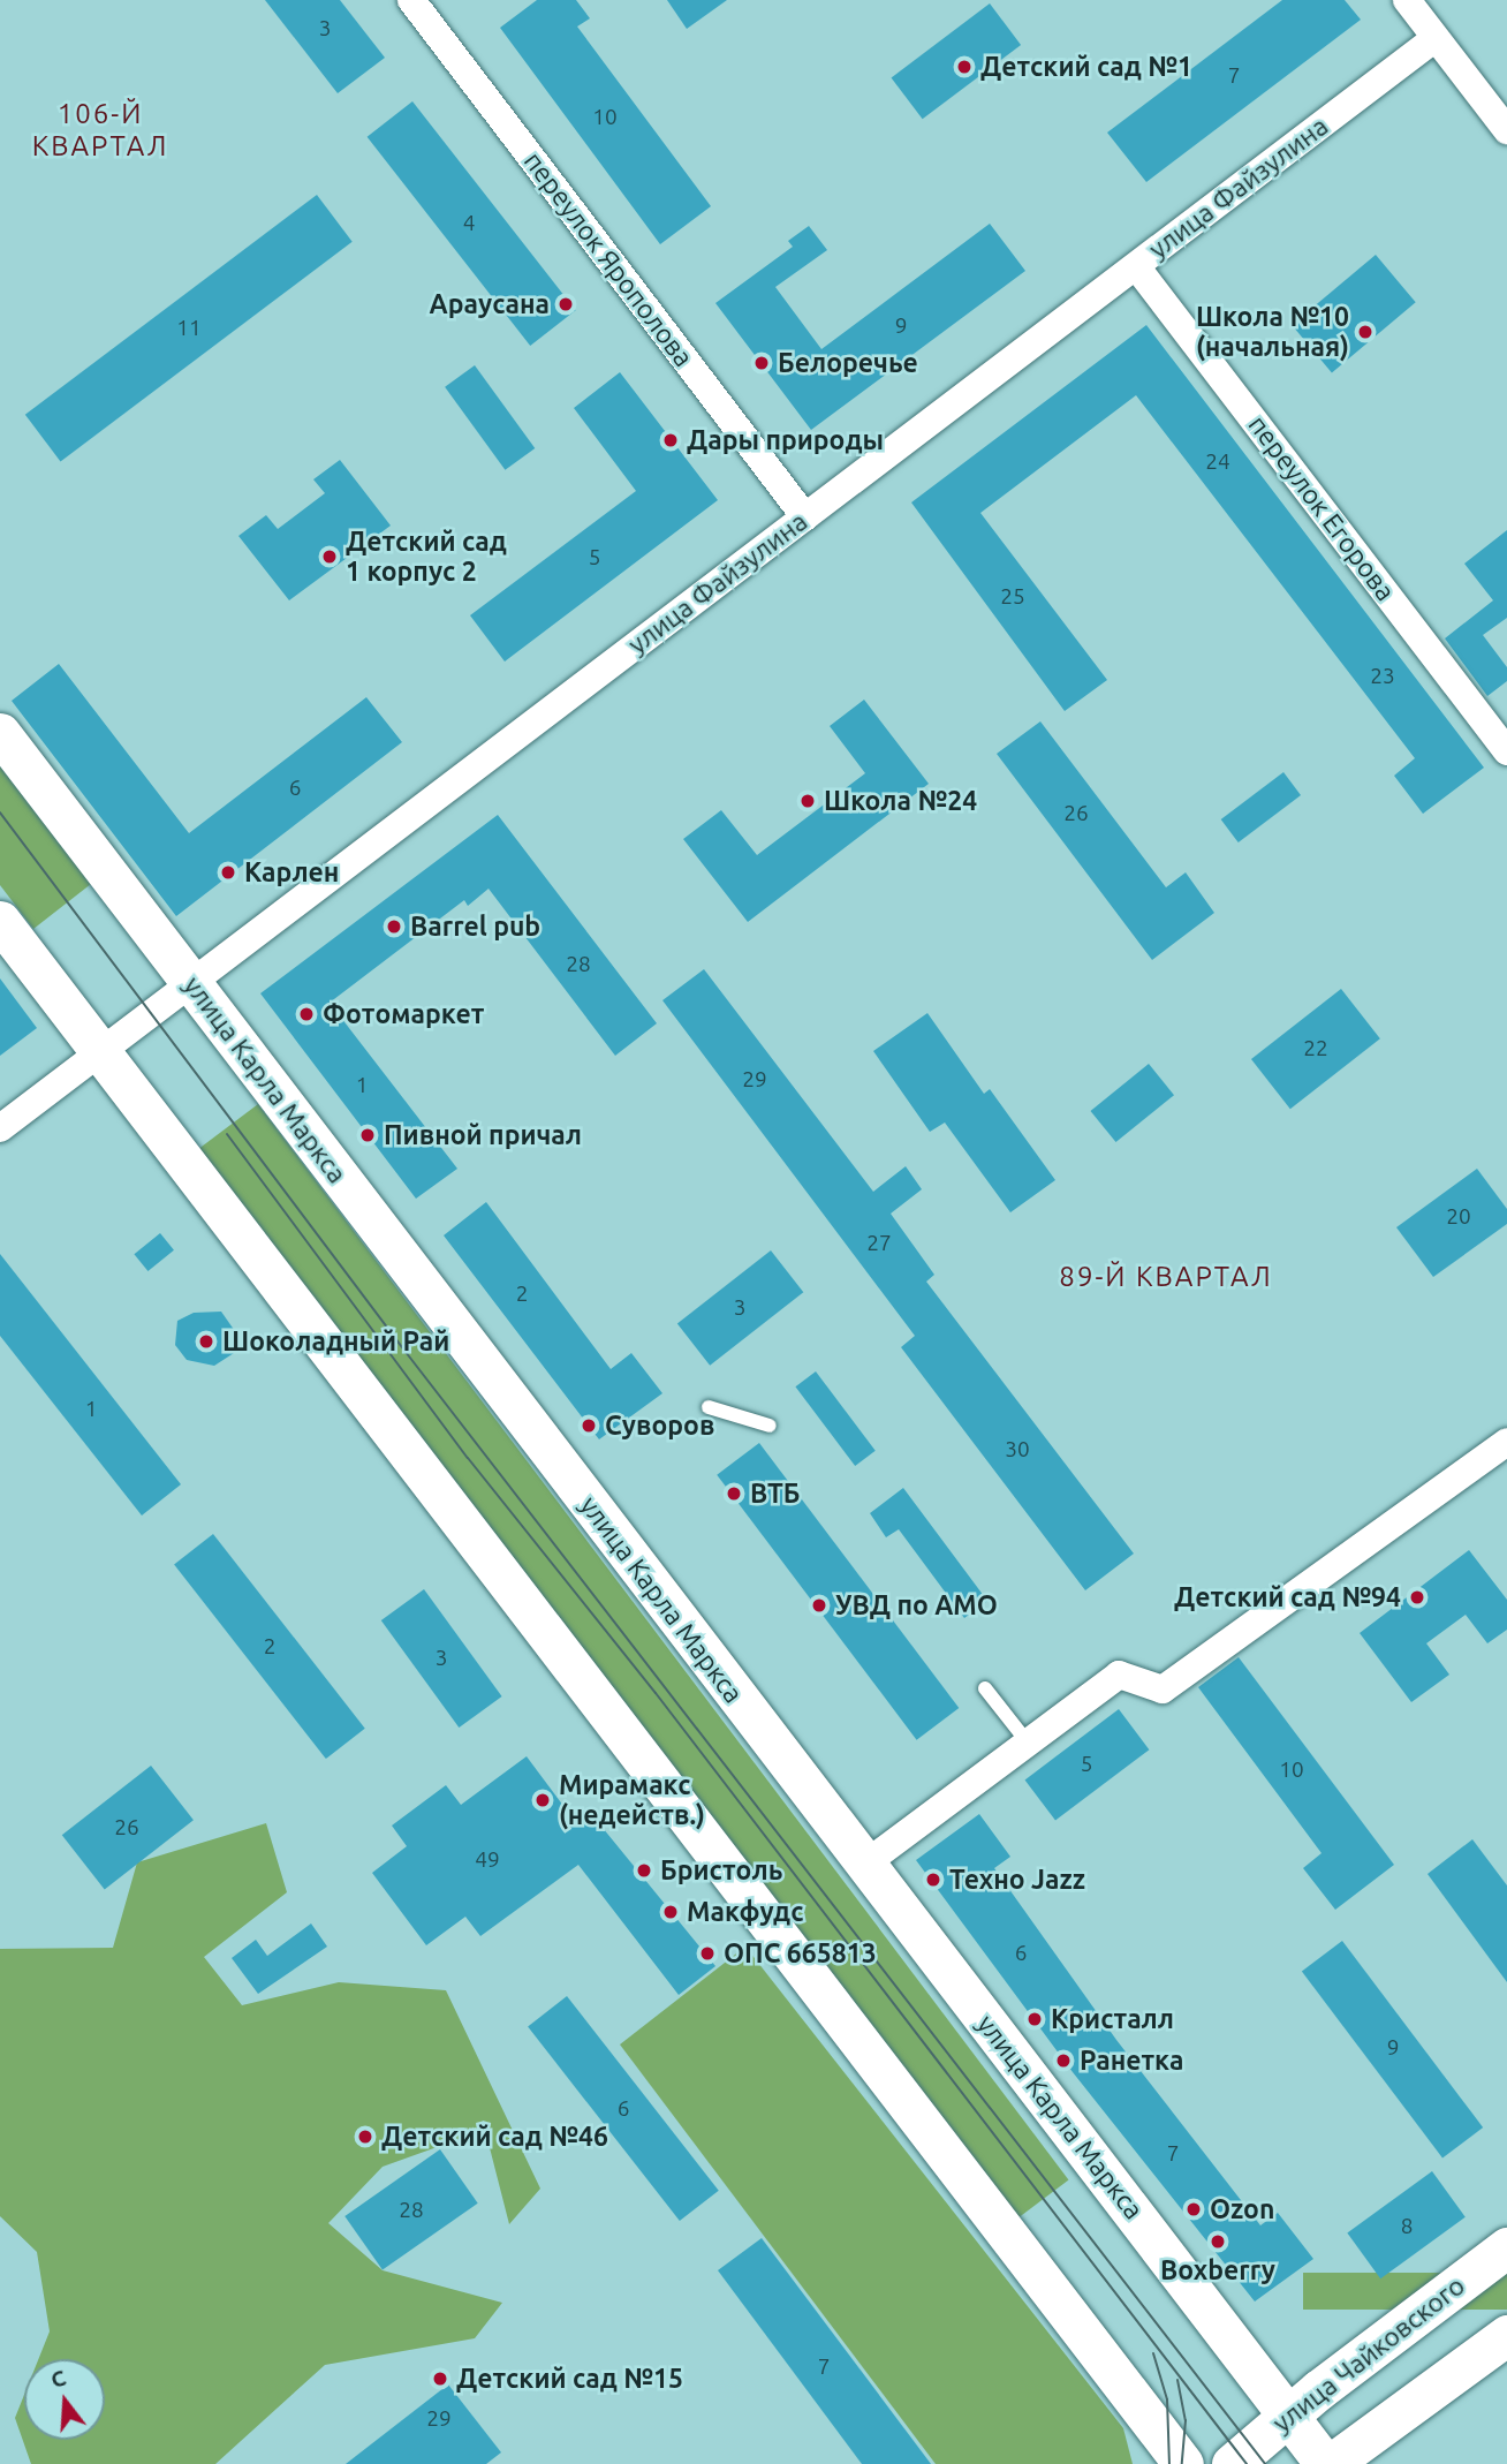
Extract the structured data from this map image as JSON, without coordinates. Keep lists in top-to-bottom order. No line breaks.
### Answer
{"streets":{"main road":["улица Карла Маркса","улица Чайковского"],"street":["улица Файзулина","переулок Ярополова","переулок Егорова"]},"crossings":[["улица Файзулина","переулок Ярополова"],["улица Файзулина","переулок Егорова"],["улица Файзулина","улица Карла Маркса"],["улица Карла Маркса","улица Чайковского"]],"districts":["106-Й КВАРТАЛ","89-Й КВАРТАЛ"],"places":["Детский сад №1","Араусана","Школа №10 (начальная)","Белоречье","Дары природы","Детский сад 1 корпус 2","Школа №24","Карлен","Barrel pub","Фотомаркет","Пивной причал","Шоколадный Рай","Суворов","ВТБ","Детский сад №94","УВД по АМО","Мирамакс (недейств.)","Бристоль","Техно Jazz","Макфудс","ОПС 665813","Кристалл","Ранетка","Детский сад №46","Ozon","Boxberry","Детский сад №15"],"house_numbers":["3","7","10","4","9","11","24","5","25","23","6","26","28","22","29","1","20","27","2","3","1","30","2","3","5","10","26","49","6","9","6","7","28","8","7","29"],"north":"top"}
